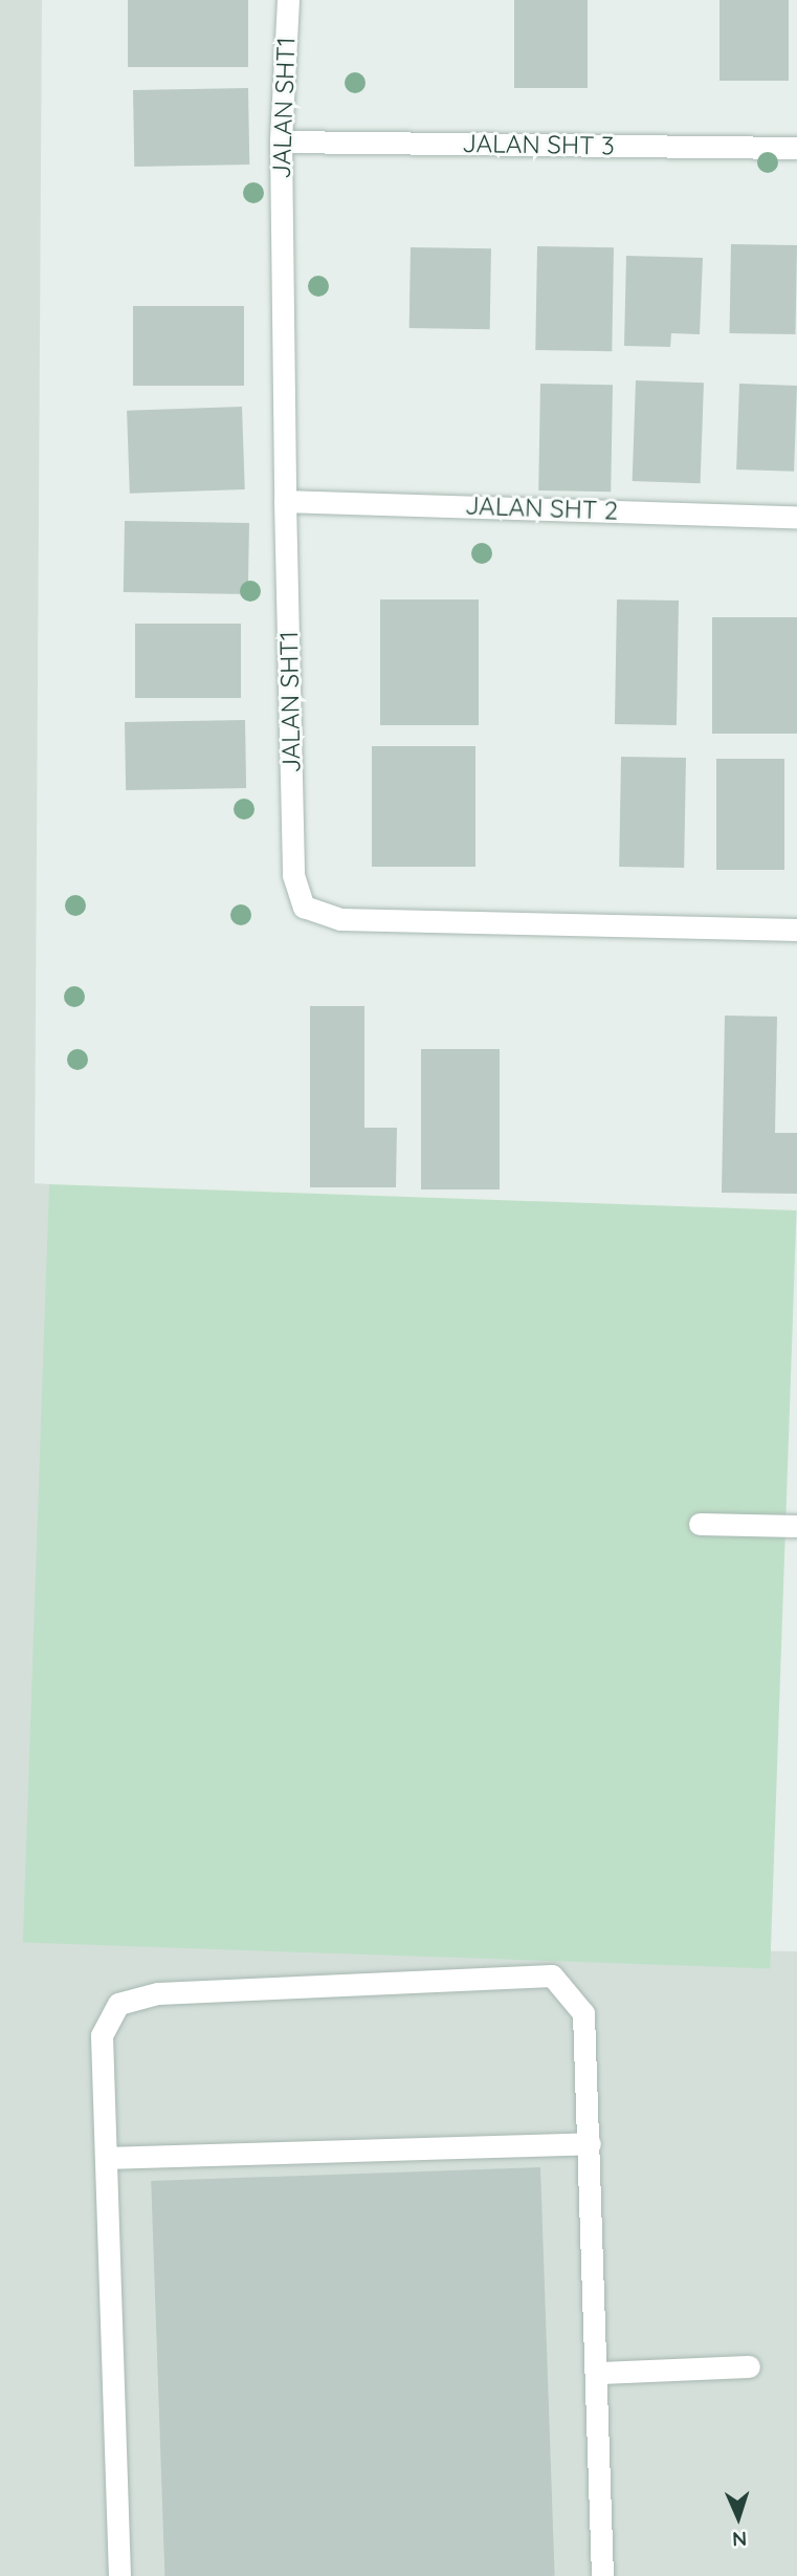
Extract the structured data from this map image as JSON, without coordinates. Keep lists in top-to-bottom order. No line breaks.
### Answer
{"streets":{"street":["JALAN SHT1","JALAN SHT 3","JALAN SHT 2"]},"crossings":[["JALAN SHT1","JALAN SHT 3"],["JALAN SHT1","JALAN SHT 2"]],"north":"bottom"}
